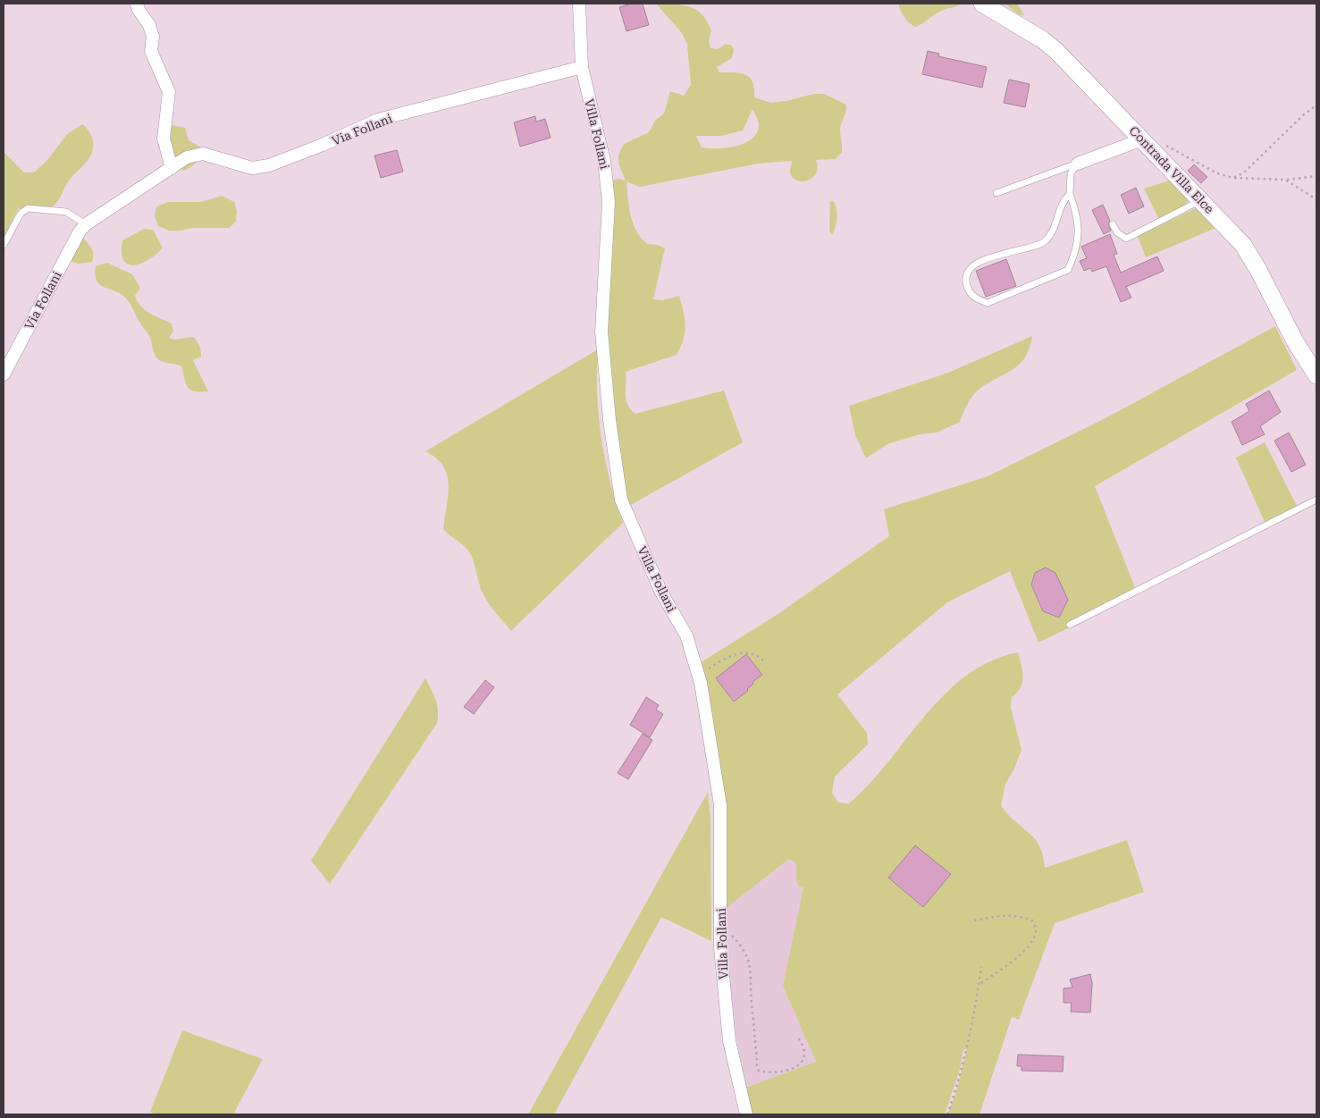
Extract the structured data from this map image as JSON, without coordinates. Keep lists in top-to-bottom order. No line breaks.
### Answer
{"streets":{"main road":["Contrada Villa Elce"],"street":["Via Follani","Villa Follani"]},"crossings":[["Via Follani","Villa Follani"]]}
